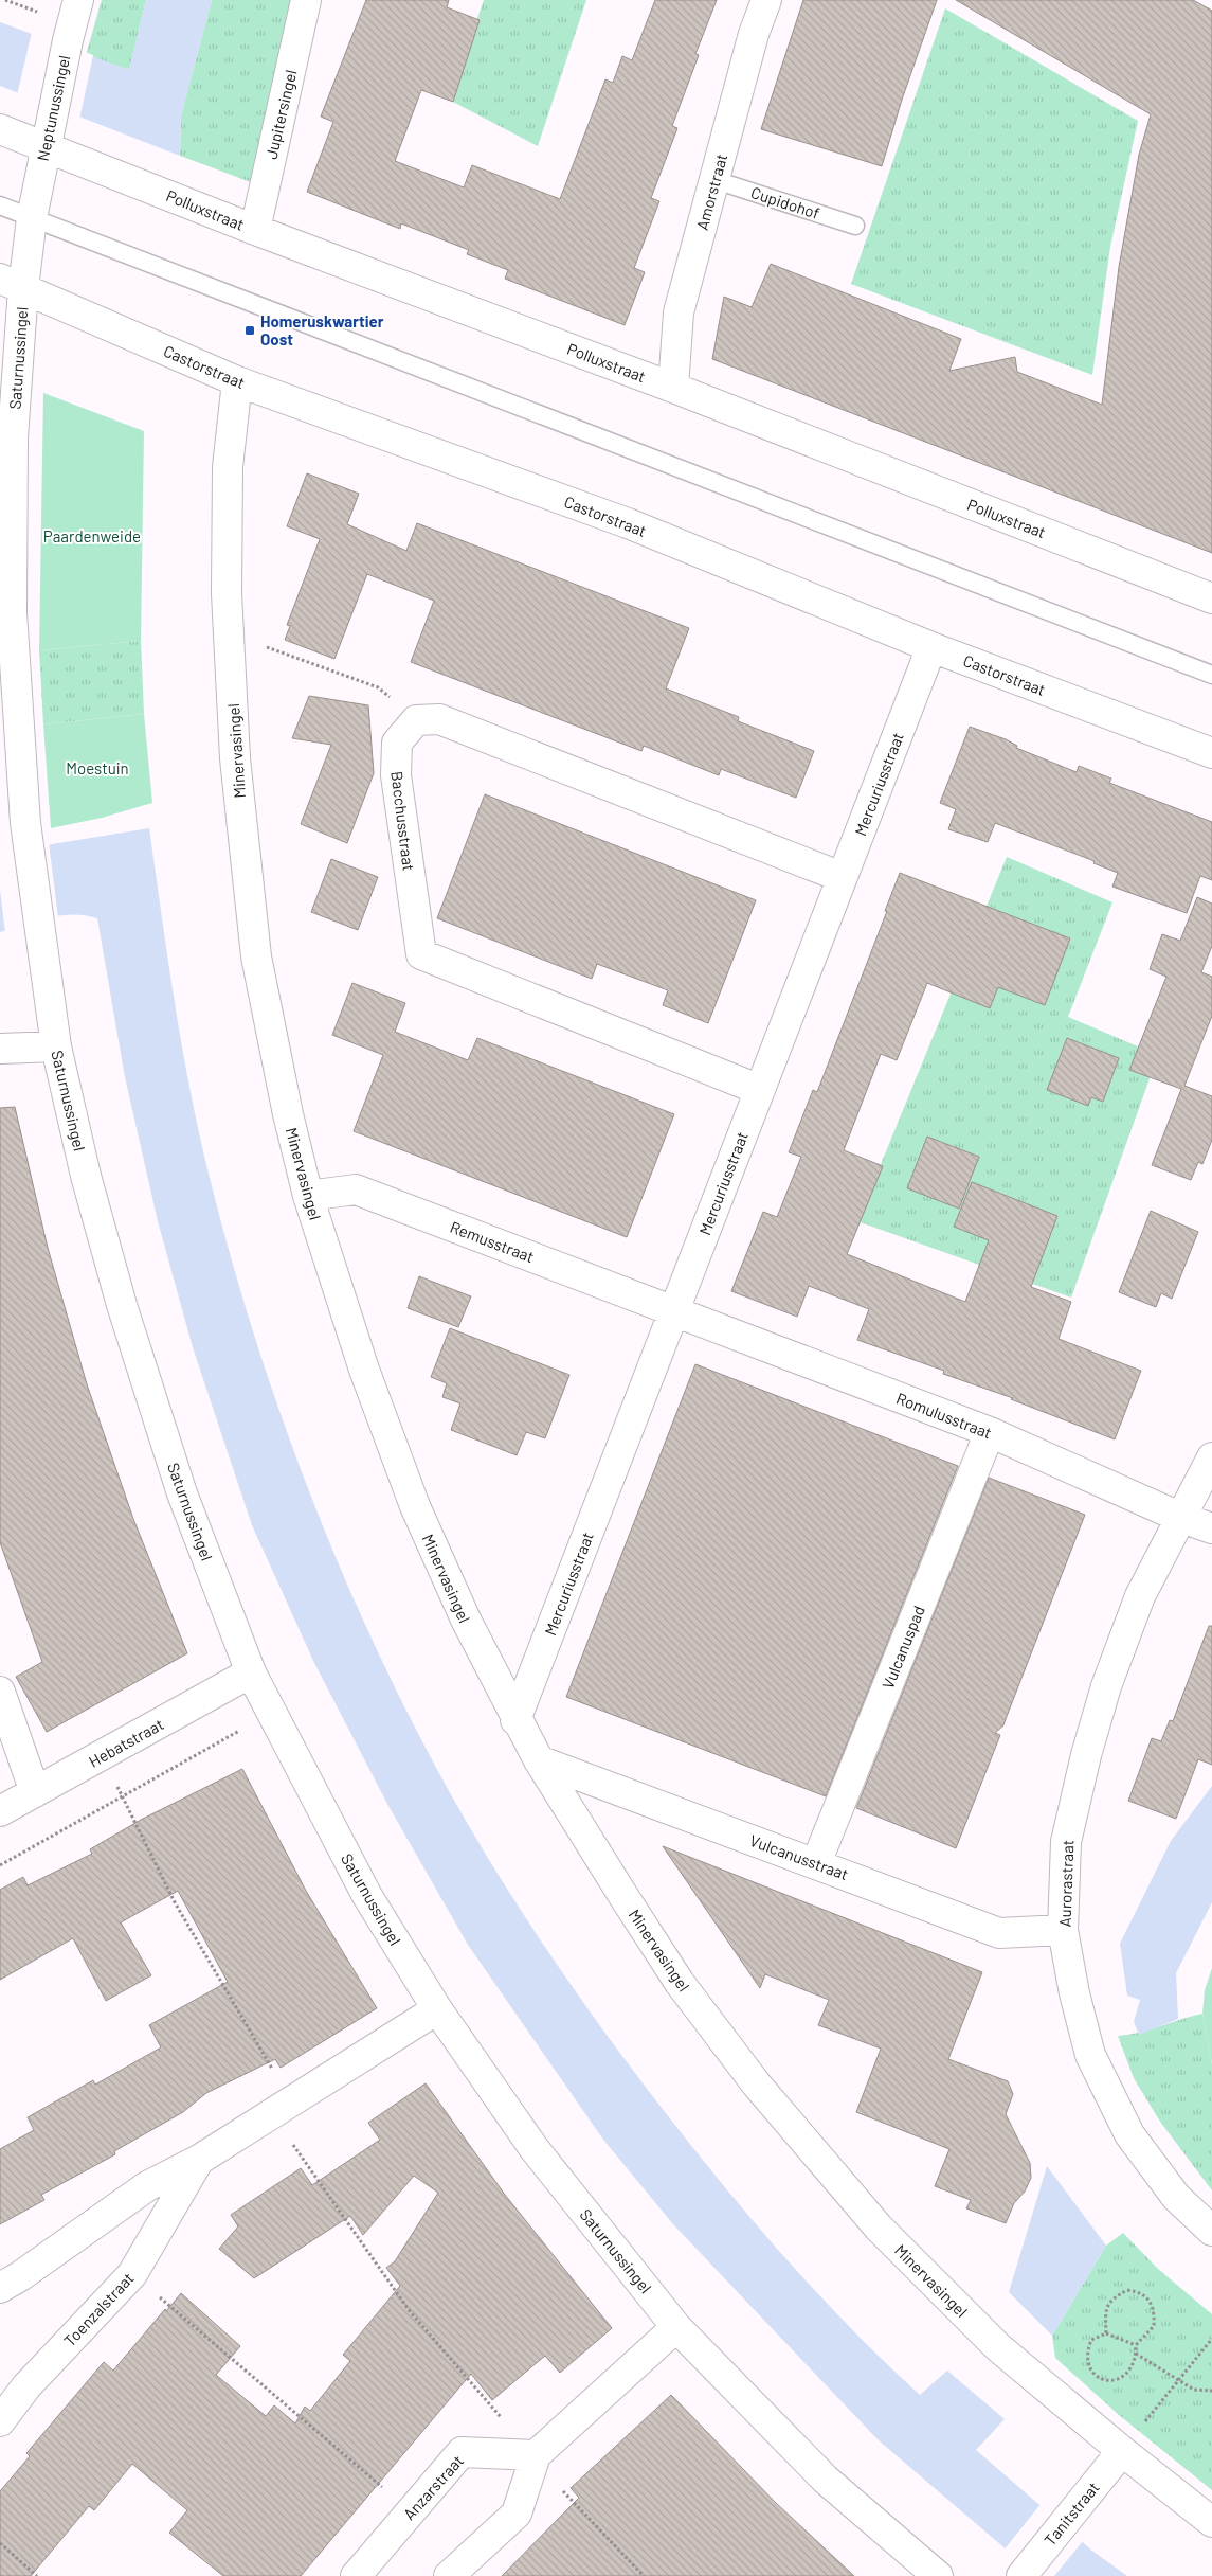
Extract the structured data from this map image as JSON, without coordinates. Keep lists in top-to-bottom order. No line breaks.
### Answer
{"streets":{"street":["Neptunussingel","Jupitersingel","Amorstraat","Polluxstraat","Saturnussingel","Castorstraat","Minervasingel","Mercuriusstraat","Bacchusstraat","Remusstraat","Romulusstraat","Vulcanuspad","Hebatstraat","Vulcanusstraat","Aurorastraat","Toenzalstraat","Anzarstraat","Tanitstraat"],"lane":["Cupidohof"]},"crossings":[["Neptunussingel","Polluxstraat"],["Neptunussingel","Saturnussingel"],["Jupitersingel","Polluxstraat"],["Amorstraat","Cupidohof"],["Amorstraat","Polluxstraat"],["Saturnussingel","Castorstraat"],["Saturnussingel","Hebatstraat"],["Saturnussingel","Toenzalstraat"],["Castorstraat","Minervasingel"],["Castorstraat","Mercuriusstraat"],["Minervasingel","Mercuriusstraat"],["Minervasingel","Remusstraat"],["Minervasingel","Vulcanusstraat"],["Minervasingel","Tanitstraat"],["Mercuriusstraat","Bacchusstraat"],["Mercuriusstraat","Remusstraat"],["Mercuriusstraat","Romulusstraat"],["Remusstraat","Romulusstraat"],["Romulusstraat","Vulcanuspad"],["Romulusstraat","Aurorastraat"],["Vulcanuspad","Vulcanusstraat"],["Vulcanusstraat","Aurorastraat"]],"parks":["Paardenweide","Moestuin"],"places":{"transit":["Homeruskwartier Oost"]}}
